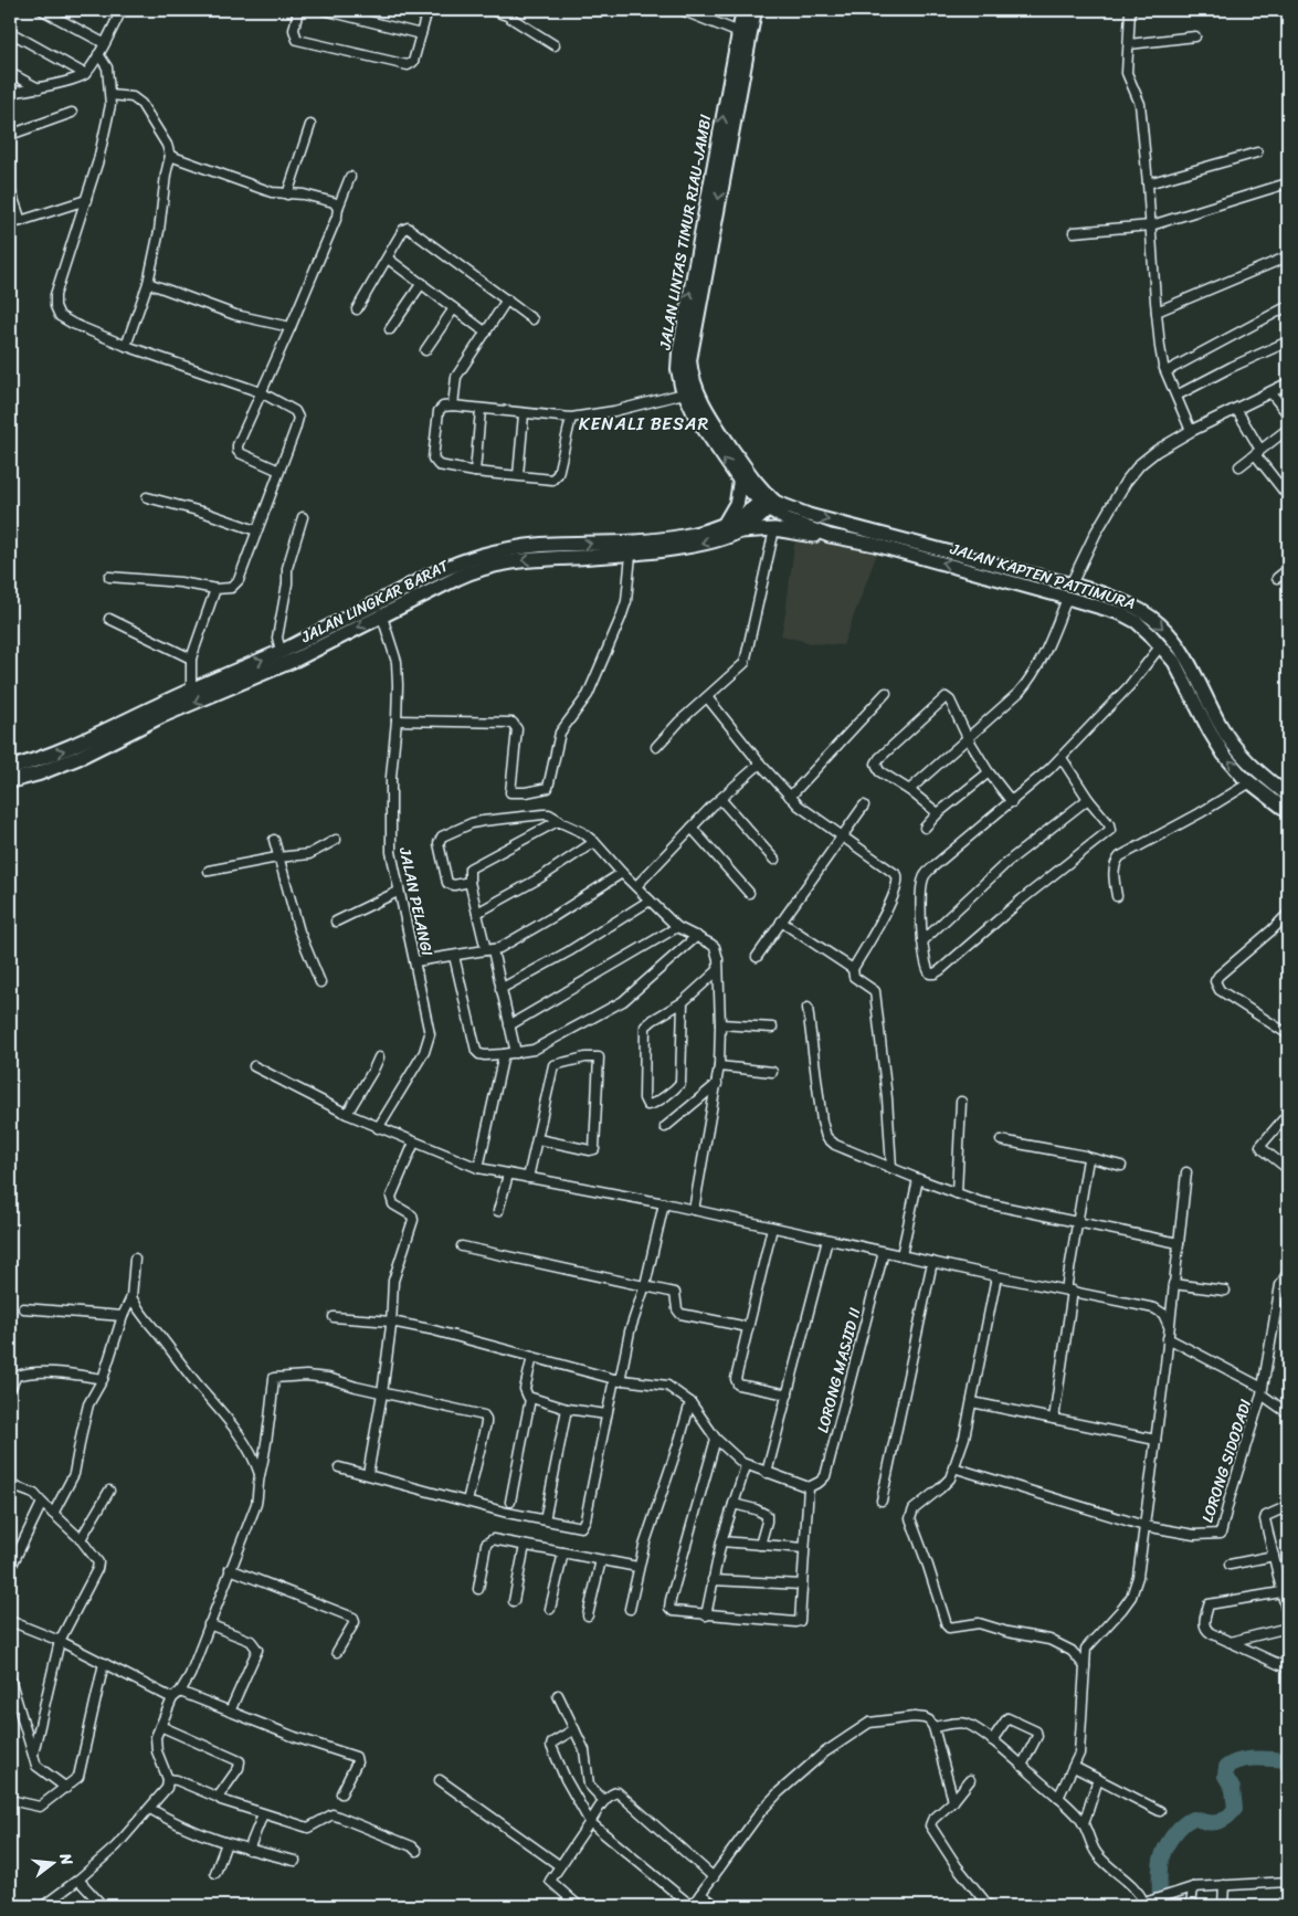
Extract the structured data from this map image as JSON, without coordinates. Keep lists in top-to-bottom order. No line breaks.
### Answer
{"streets":{"highway":["JALAN LINTAS TIMUR RIAU-JAMBI","JALAN LINGKAR BARAT"],"main road":["JALAN KAPTEN PATTIMURA"],"street":["JALAN PELANGI","LORONG MASJID II","LORONG SIDODADI"]},"crossings":[["JALAN LINTAS TIMUR RIAU-JAMBI","JALAN KAPTEN PATTIMURA"],["JALAN LINTAS TIMUR RIAU-JAMBI","JALAN LINGKAR BARAT"],["JALAN KAPTEN PATTIMURA","JALAN LINGKAR BARAT"],["JALAN LINGKAR BARAT","JALAN PELANGI"]],"districts":["KENALI BESAR"],"north":"right"}
